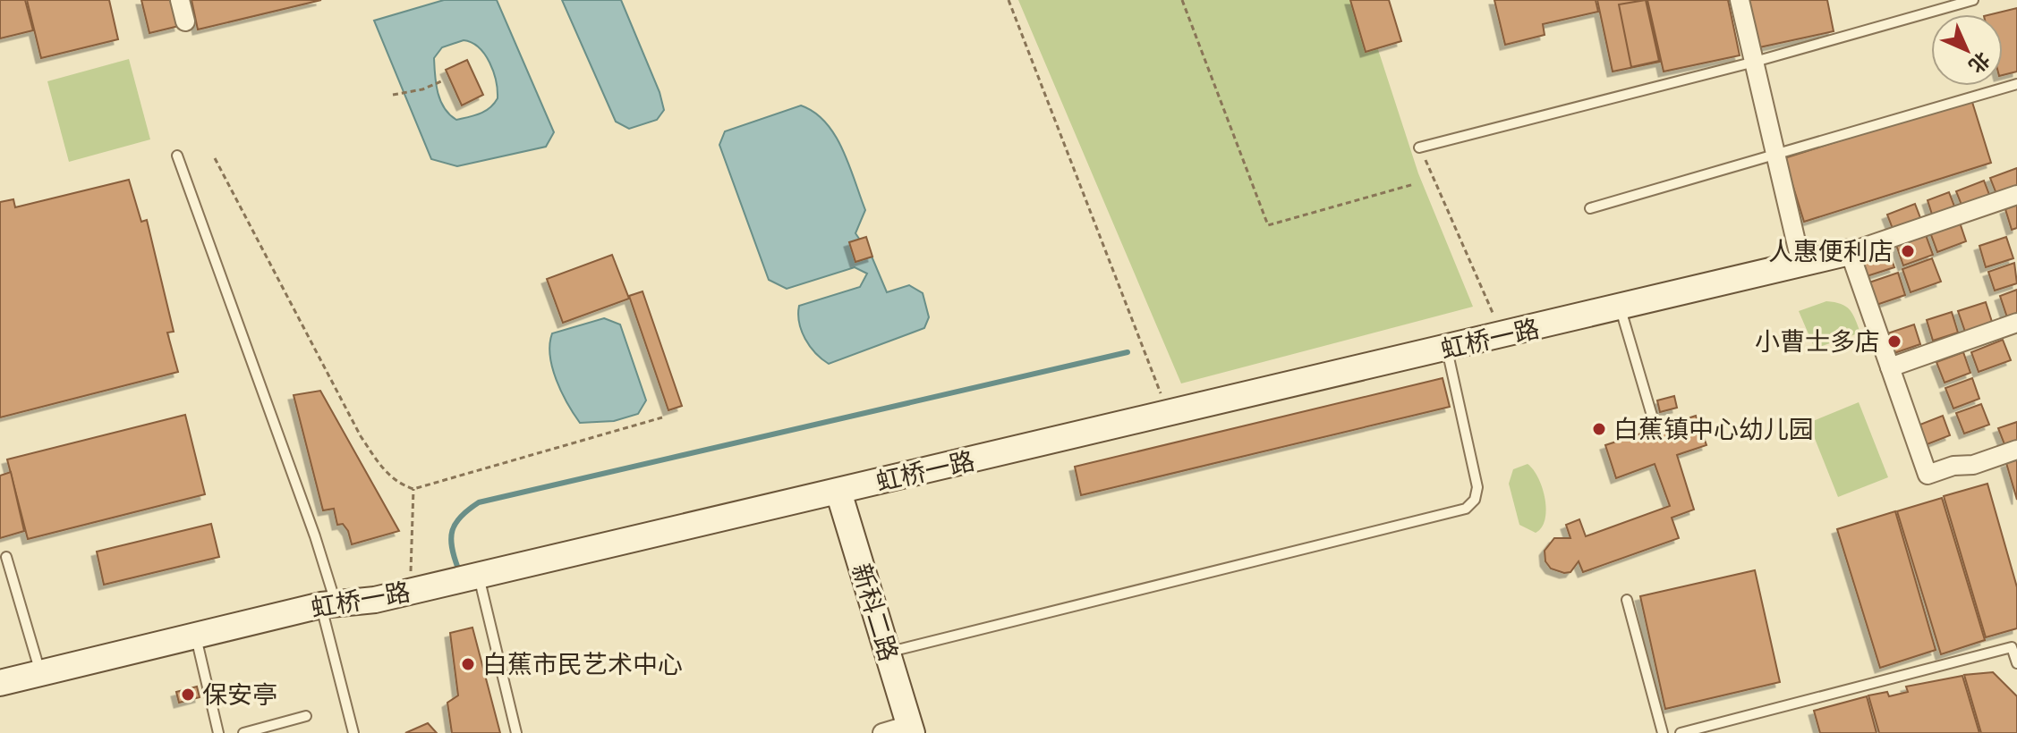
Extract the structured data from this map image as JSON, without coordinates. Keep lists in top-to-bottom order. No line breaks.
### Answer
{"streets":{"street":["虹桥一路","新科二路"]},"crossings":[["虹桥一路","新科二路"]],"places":["人惠便利店","小曹士多店","白蕉镇中心幼儿园","白蕉市民艺术中心","保安亭"],"north":"bottom right"}
